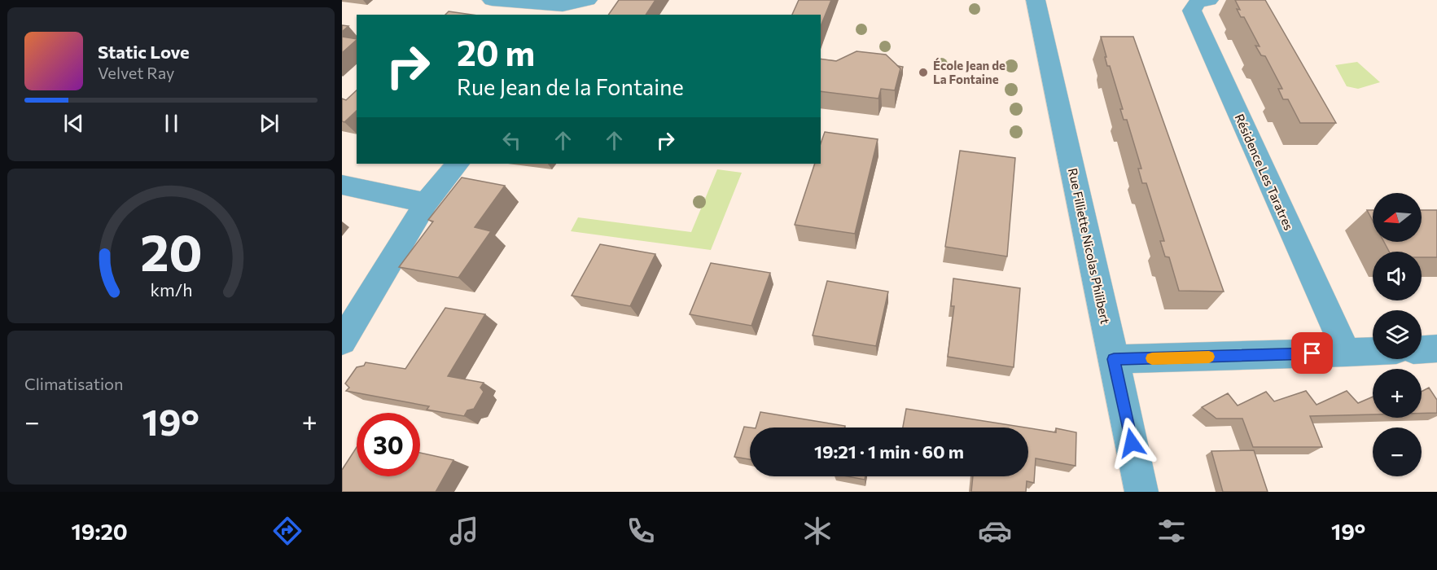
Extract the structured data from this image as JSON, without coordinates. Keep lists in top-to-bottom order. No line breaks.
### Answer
{"streets":{"street":["Résidence Les Taratres","Rue Filliette Nicolas Philibert"]},"places":["École Jean de La Fontaine"],"north":"left","page":{"turn":["20 m","Rue Jean de la Fontaine"],"song":["Static Love","Velvet Ray"],"map_buttons":["+","−"],"tile":"Climatisation","heat":["−","19°","+"],"limit":"30","trip":"19:21 · 1 min · 60 m","tabs":["19:20","19°"],"gauge":["20","km/h"]}}
